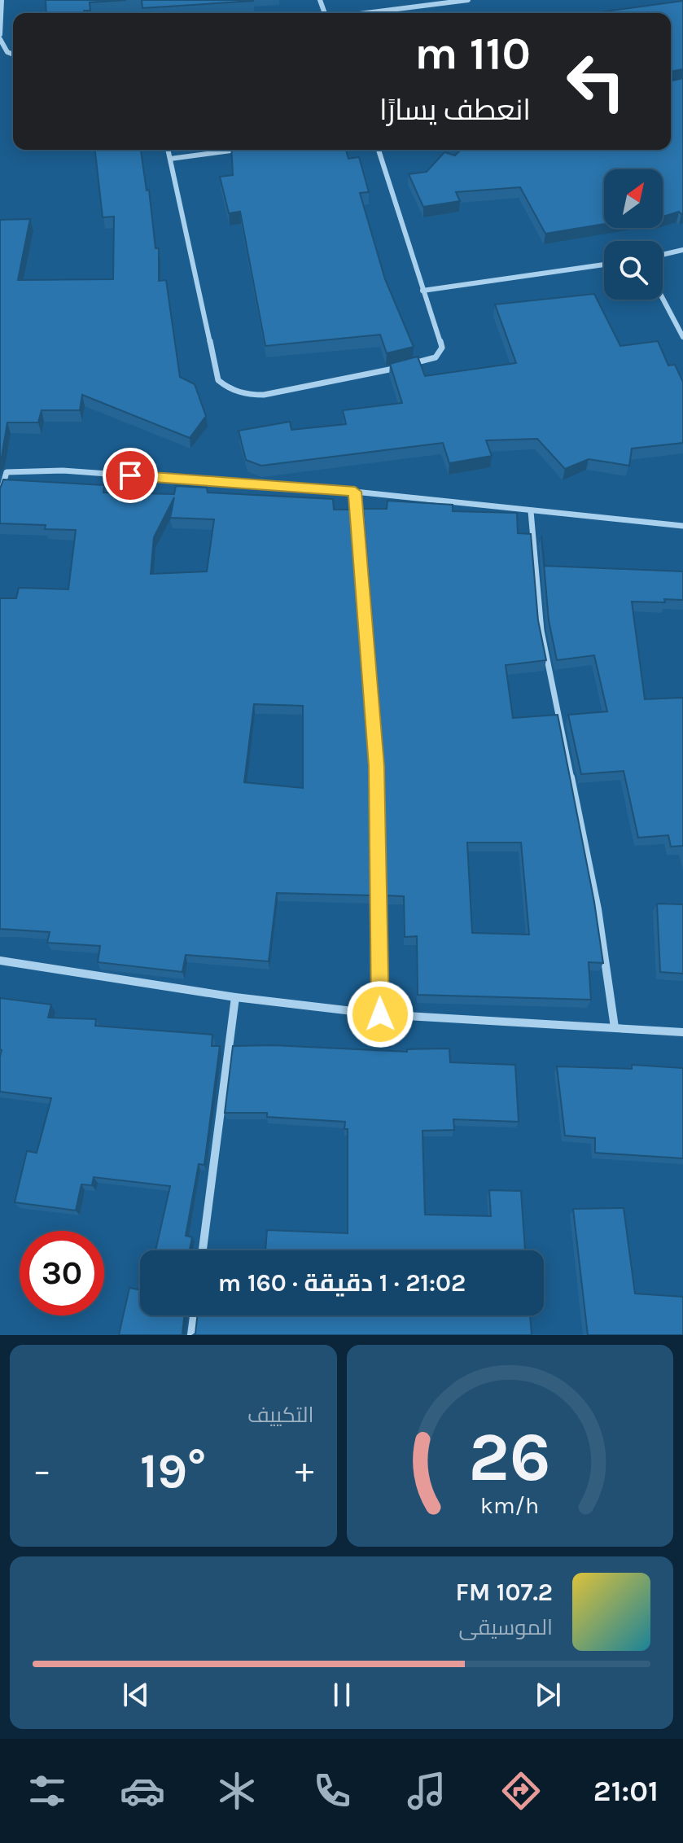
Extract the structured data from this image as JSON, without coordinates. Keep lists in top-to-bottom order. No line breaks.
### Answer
{"north":"top right","page":{"turn":["110 m","انعطف يسارًا"],"limit":"30","trip":"21:02 · 1 دقيقة · 160 m","tile":"التكييف","heat":["−","19°","+"],"song":["107.2 FM","الموسيقى"],"tabs":"21:01","gauge":["26","km/h"]}}
